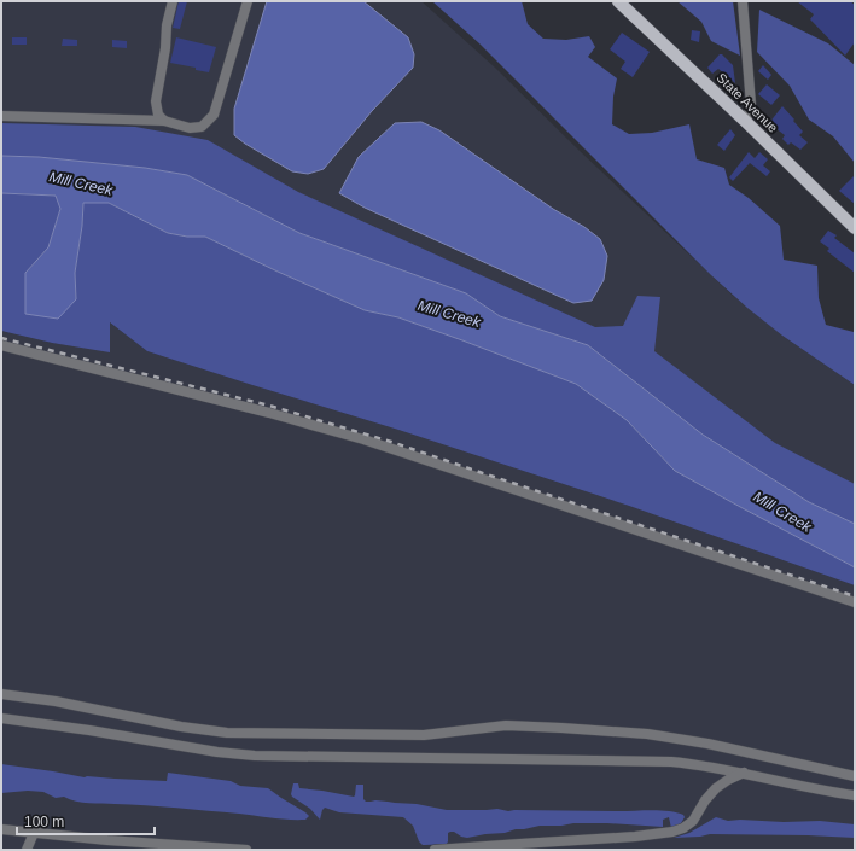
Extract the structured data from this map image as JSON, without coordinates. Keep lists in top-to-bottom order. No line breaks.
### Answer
{"streets":{"main road":["State Avenue"]},"water":["Mill Creek"],"scale_bar":"100 m"}
